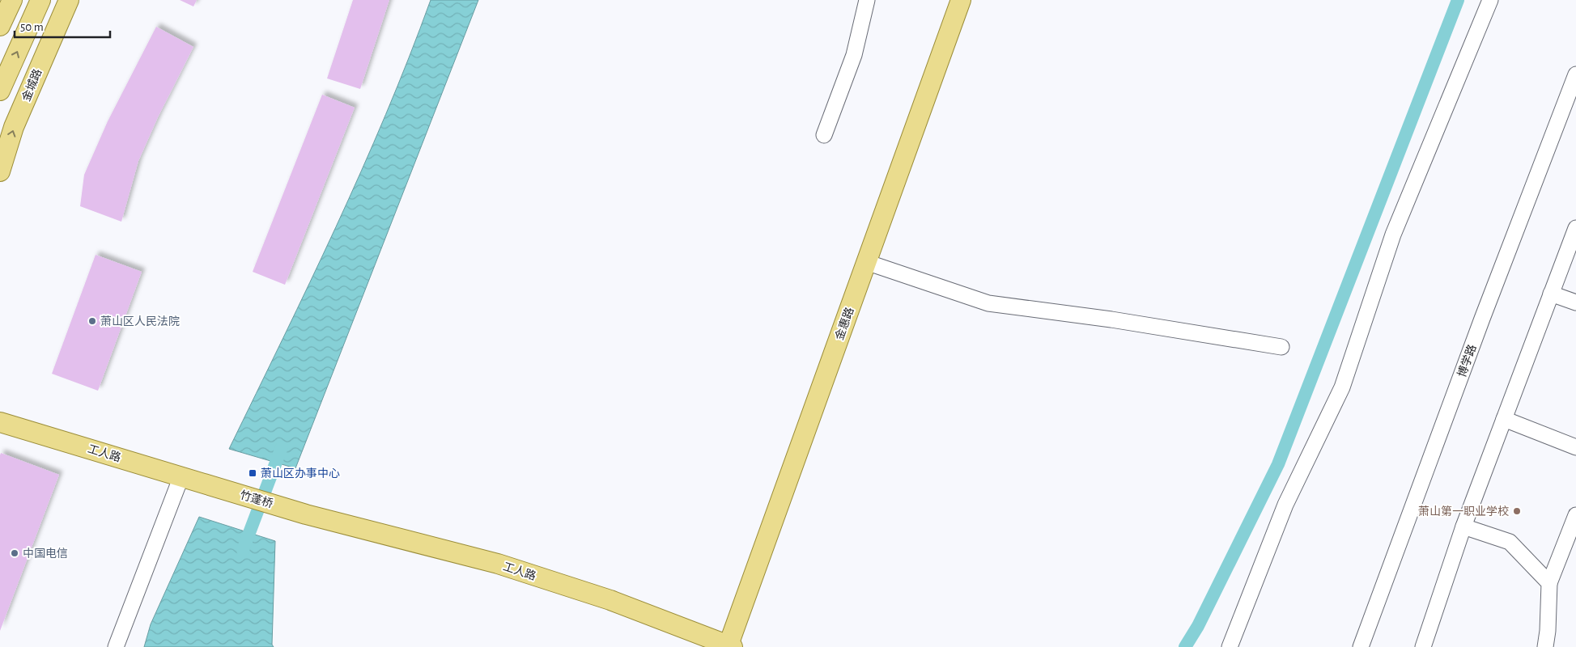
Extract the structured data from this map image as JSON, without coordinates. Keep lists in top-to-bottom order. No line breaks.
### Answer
{"streets":{"main road":["金城路","金惠路","工人路","竹蓬桥"],"street":["博学路"]},"crossings":[["金惠路","工人路"],["工人路","竹蓬桥"]],"places":{"other":["萧山区人民法院","萧山第一职业学校","中国电信"],"transit":["萧山区办事中心"]},"scale_bar":"50 m"}
